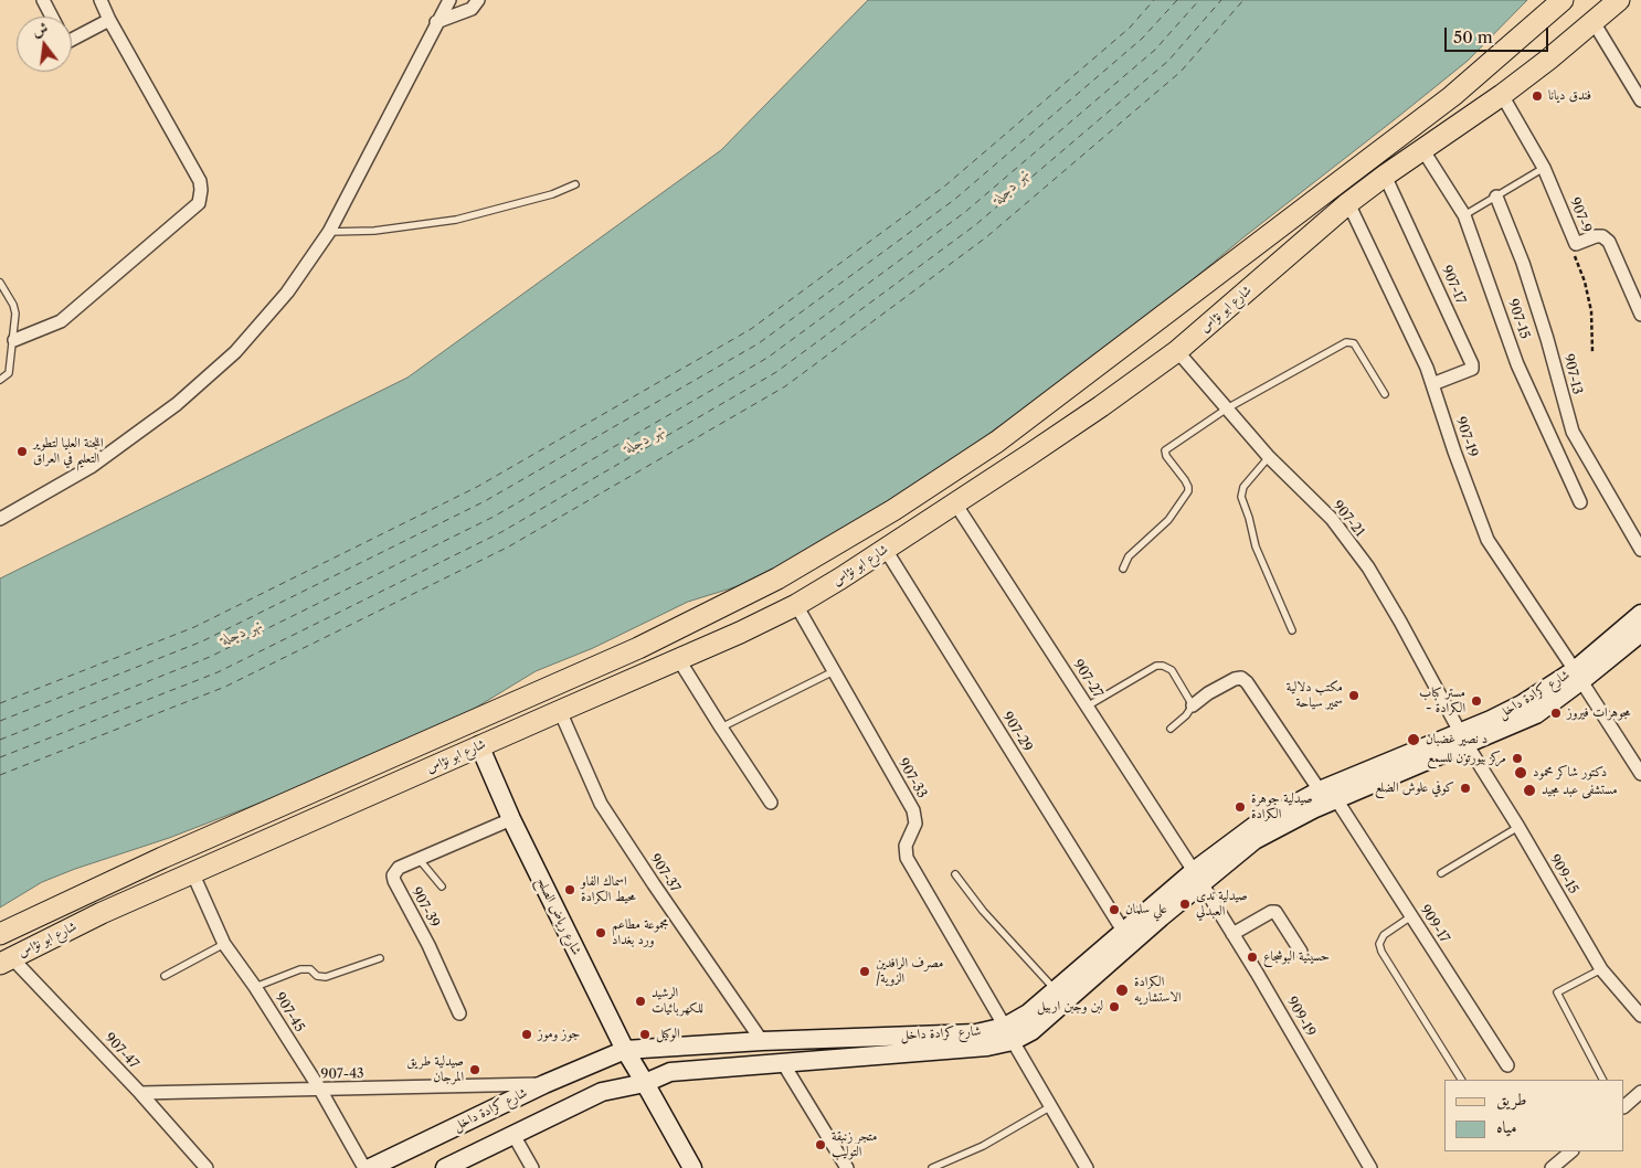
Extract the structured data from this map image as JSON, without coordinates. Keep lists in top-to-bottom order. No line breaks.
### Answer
{"streets":{"main road":["شارع ابو نؤاس","شارع كرادة داخل","شارع رياض الصلح"],"street":["907-9","907-17","907-15","907-13","907-19","907-21","907-27","907-29","907-33","907-37","909-15","907-39","909-17","907-45","909-19","907-47","907-43"]},"crossings":[["907-9","شارع ابو نؤاس"],["907-17","شارع ابو نؤاس"],["907-17","907-19"],["شارع ابو نؤاس","907-15"],["شارع ابو نؤاس","907-19"],["شارع ابو نؤاس","907-21"],["شارع ابو نؤاس","907-27"],["شارع ابو نؤاس","907-29"],["شارع ابو نؤاس","907-33"],["شارع ابو نؤاس","907-37"],["شارع ابو نؤاس","شارع رياض الصلح"],["شارع ابو نؤاس","907-45"],["شارع ابو نؤاس","907-47"],["907-19","شارع كرادة داخل"],["907-21","شارع كرادة داخل"],["907-21","909-15"],["907-27","شارع كرادة داخل"],["907-27","909-19"],["شارع كرادة داخل","907-29"],["شارع كرادة داخل","907-33"],["شارع كرادة داخل","907-37"],["شارع كرادة داخل","909-15"],["شارع كرادة داخل","شارع رياض الصلح"],["شارع كرادة داخل","909-17"],["شارع كرادة داخل","909-19"],["شارع كرادة داخل","907-43"],["907-39","شارع رياض الصلح"],["907-45","907-43"],["907-47","907-43"]],"water":["نهر دجلة"],"places":["فندق ديانا","اللجنة العليا لتطوير التعليم في العراق","مكتب دلالية سمير سياحة","مستر كباب - الكرادة","مجوهرات فيروز","د نصير غضبان","مركز بيورتون للسمع","دكتور شاكر محمود","كوفي علوش الضلع","مستشفى عبد مجيد","صيدلية جوهرة الكرادة","اسماك الفاو محيط الكرادة","صيدلية ندى العبدلي","علي سلمان","مجموعة مطاعم ورد بغداد","حسينية البوشجاع","مصرف الرافدين /الزوية","الكرادة الاستشاريه","الرشيد للكهربائيات","لبن وجبن اربيل","جوز وموز","الوكيل","صيدلية طريق المرجان","متجر زنبقة التوليب"],"legend":["طريق","مياه"],"scale_bar":"50 m","north":"top"}
